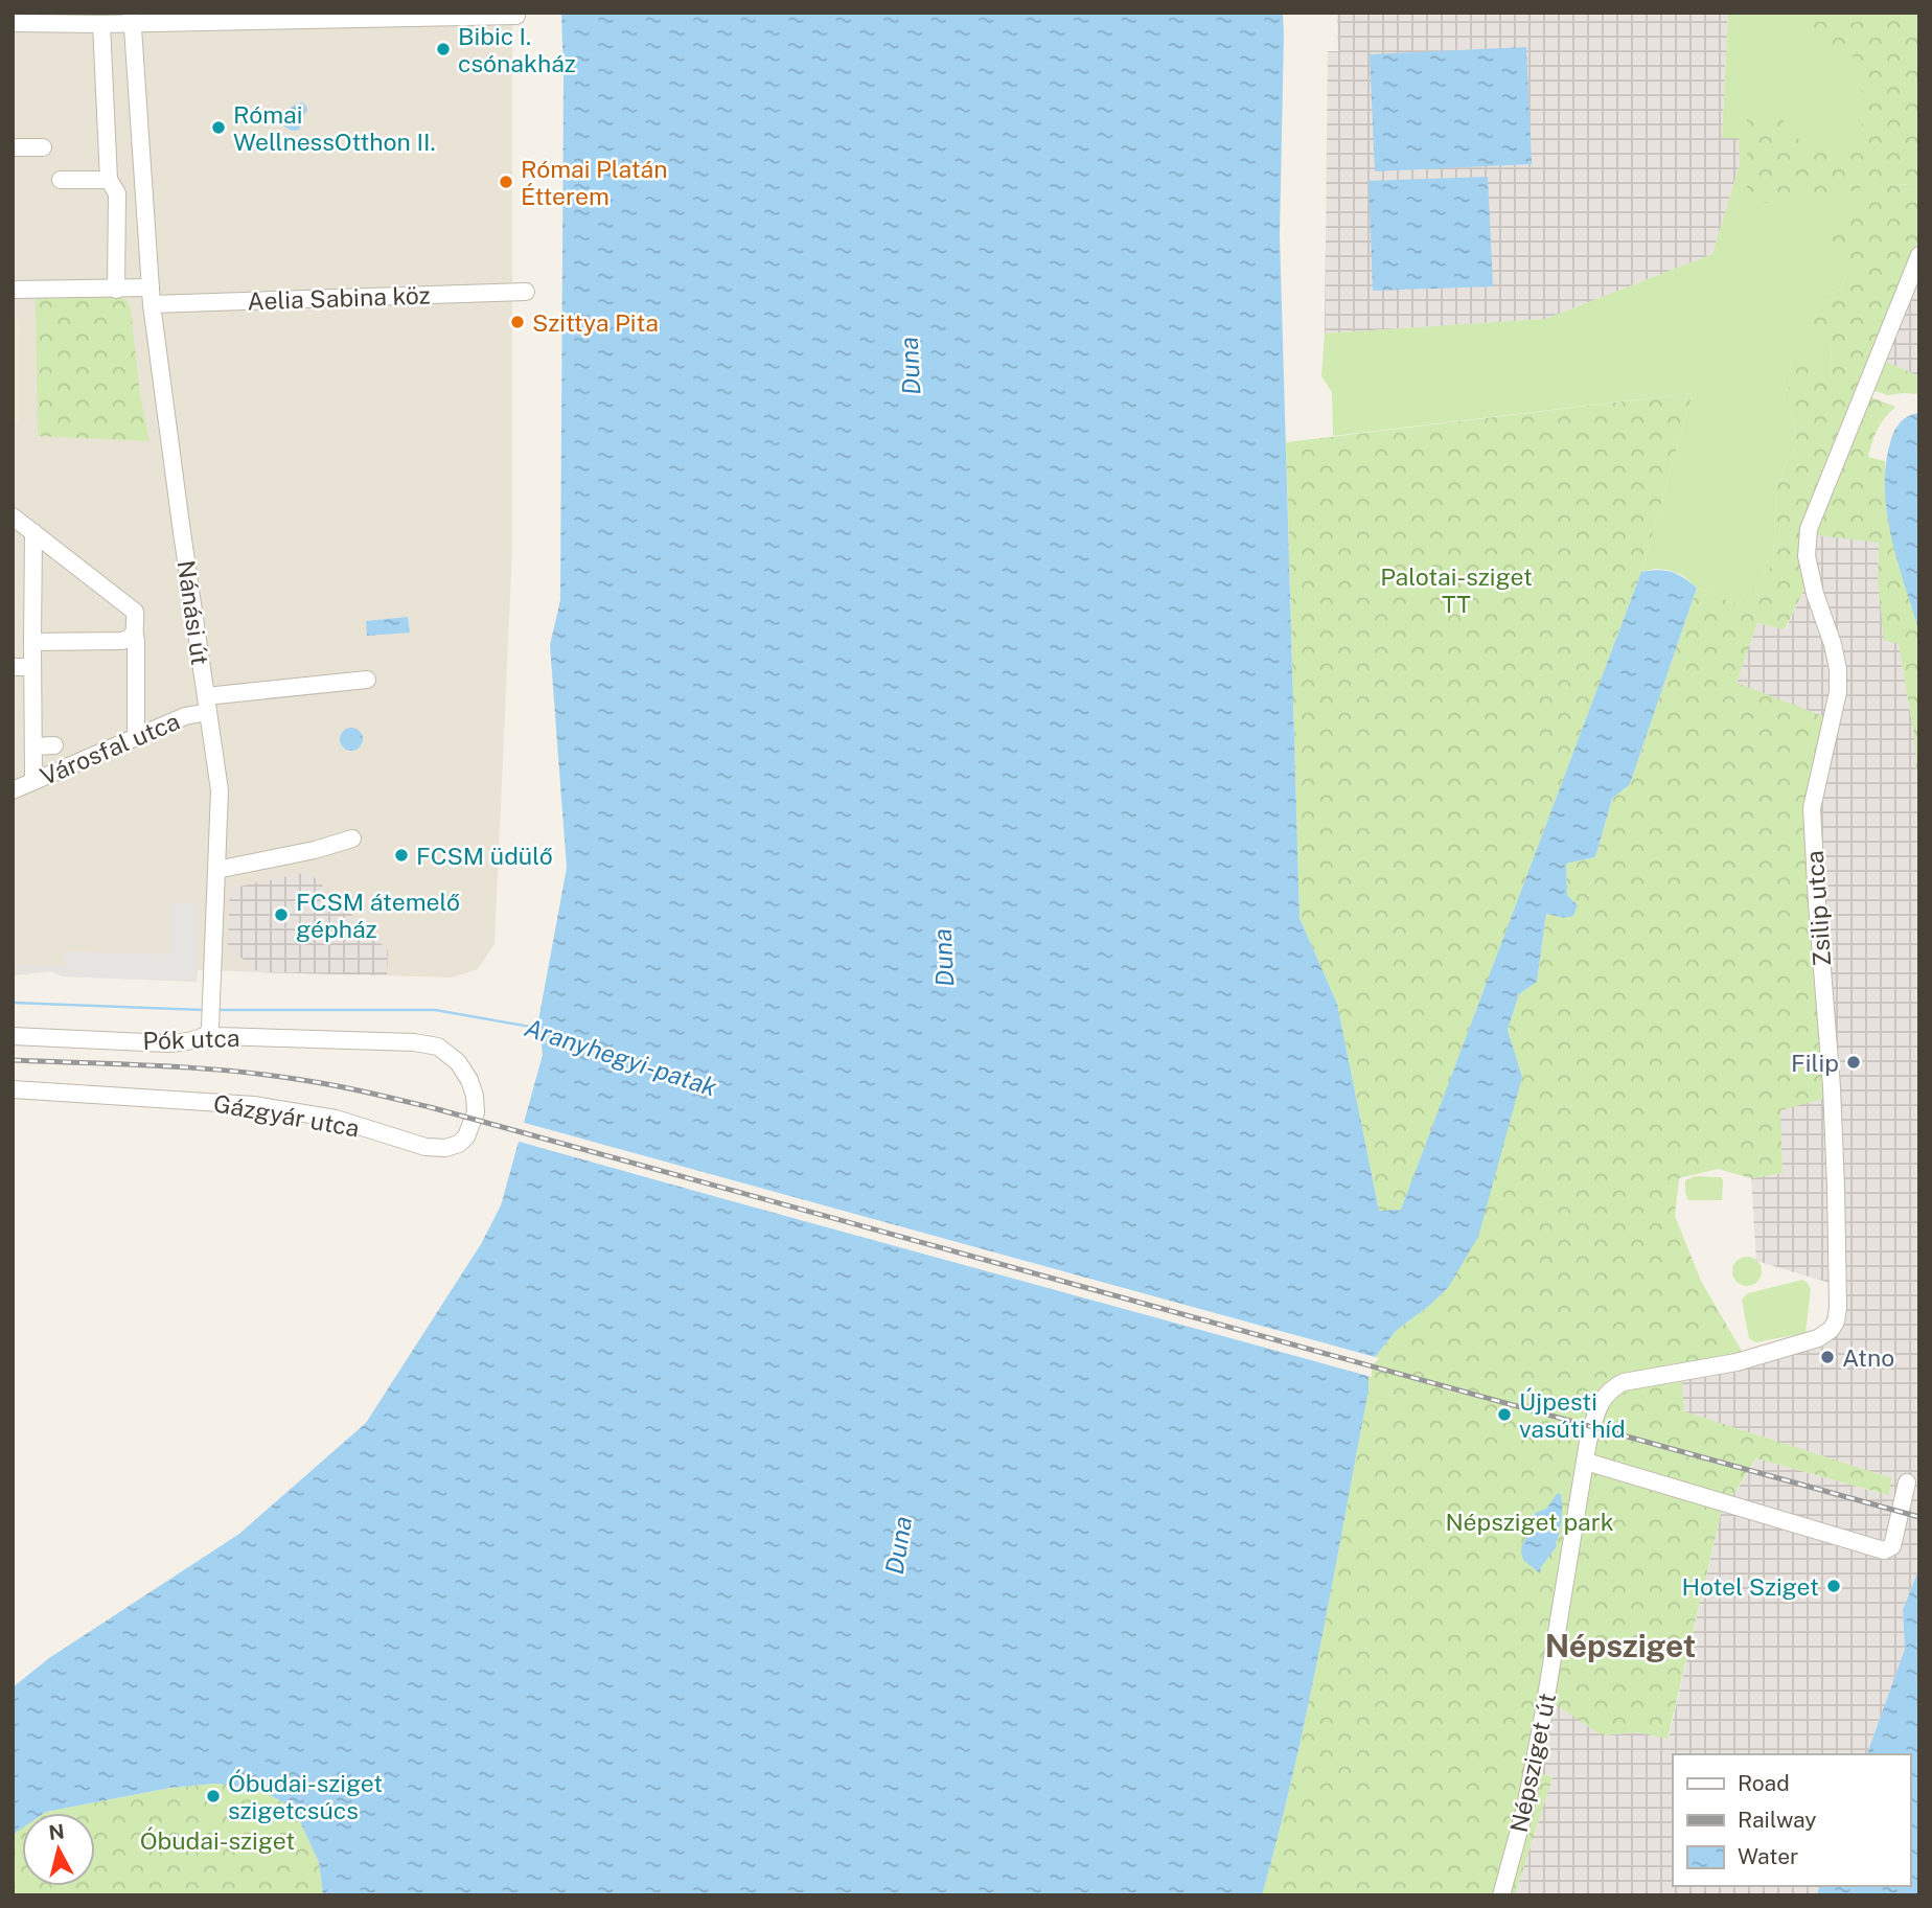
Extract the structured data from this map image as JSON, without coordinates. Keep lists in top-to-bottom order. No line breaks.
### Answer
{"streets":{"street":["Aelia Sabina köz","Nánási út","Városfal utca","Zsilip utca","Pók utca","Gázgyár utca","Népsziget út"]},"crossings":[["Aelia Sabina köz","Nánási út"],["Nánási út","Városfal utca"],["Nánási út","Pók utca"],["Zsilip utca","Népsziget út"],["Pók utca","Gázgyár utca"]],"districts":["Népsziget"],"water":["Duna","Aranyhegyi-patak"],"parks":["Palotai-sziget TT","Népsziget park","Óbudai-sziget"],"places":["Bibic I. csónakház","Római WellnessOtthon II.","Római Platán Étterem","Szittya Pita","FCSM üdülő","FCSM átemelő gépház","Filip","Atno","Újpesti vasúti híd","Hotel Sziget","Óbudai-sziget szigetcsúcs"],"legend":["Road","Railway","Water"],"north":"top"}
